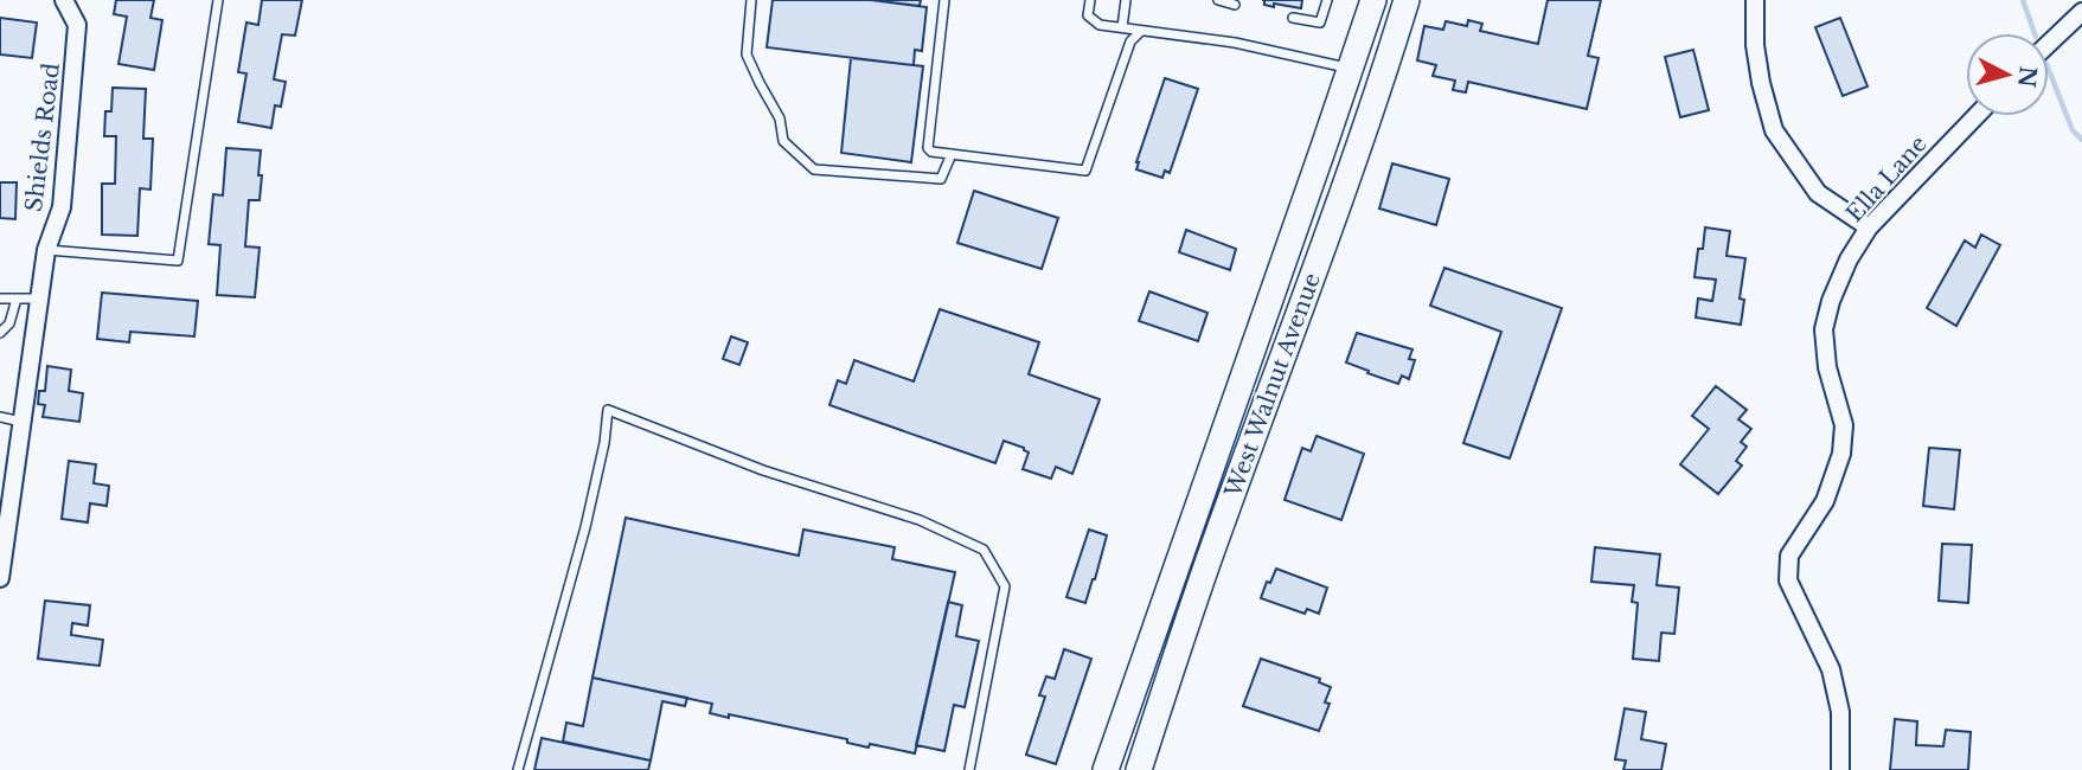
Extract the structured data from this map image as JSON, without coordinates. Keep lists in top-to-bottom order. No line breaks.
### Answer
{"streets":{"main road":["West Walnut Avenue"],"street":["Shields Road","Ella Lane"]},"north":"right"}
